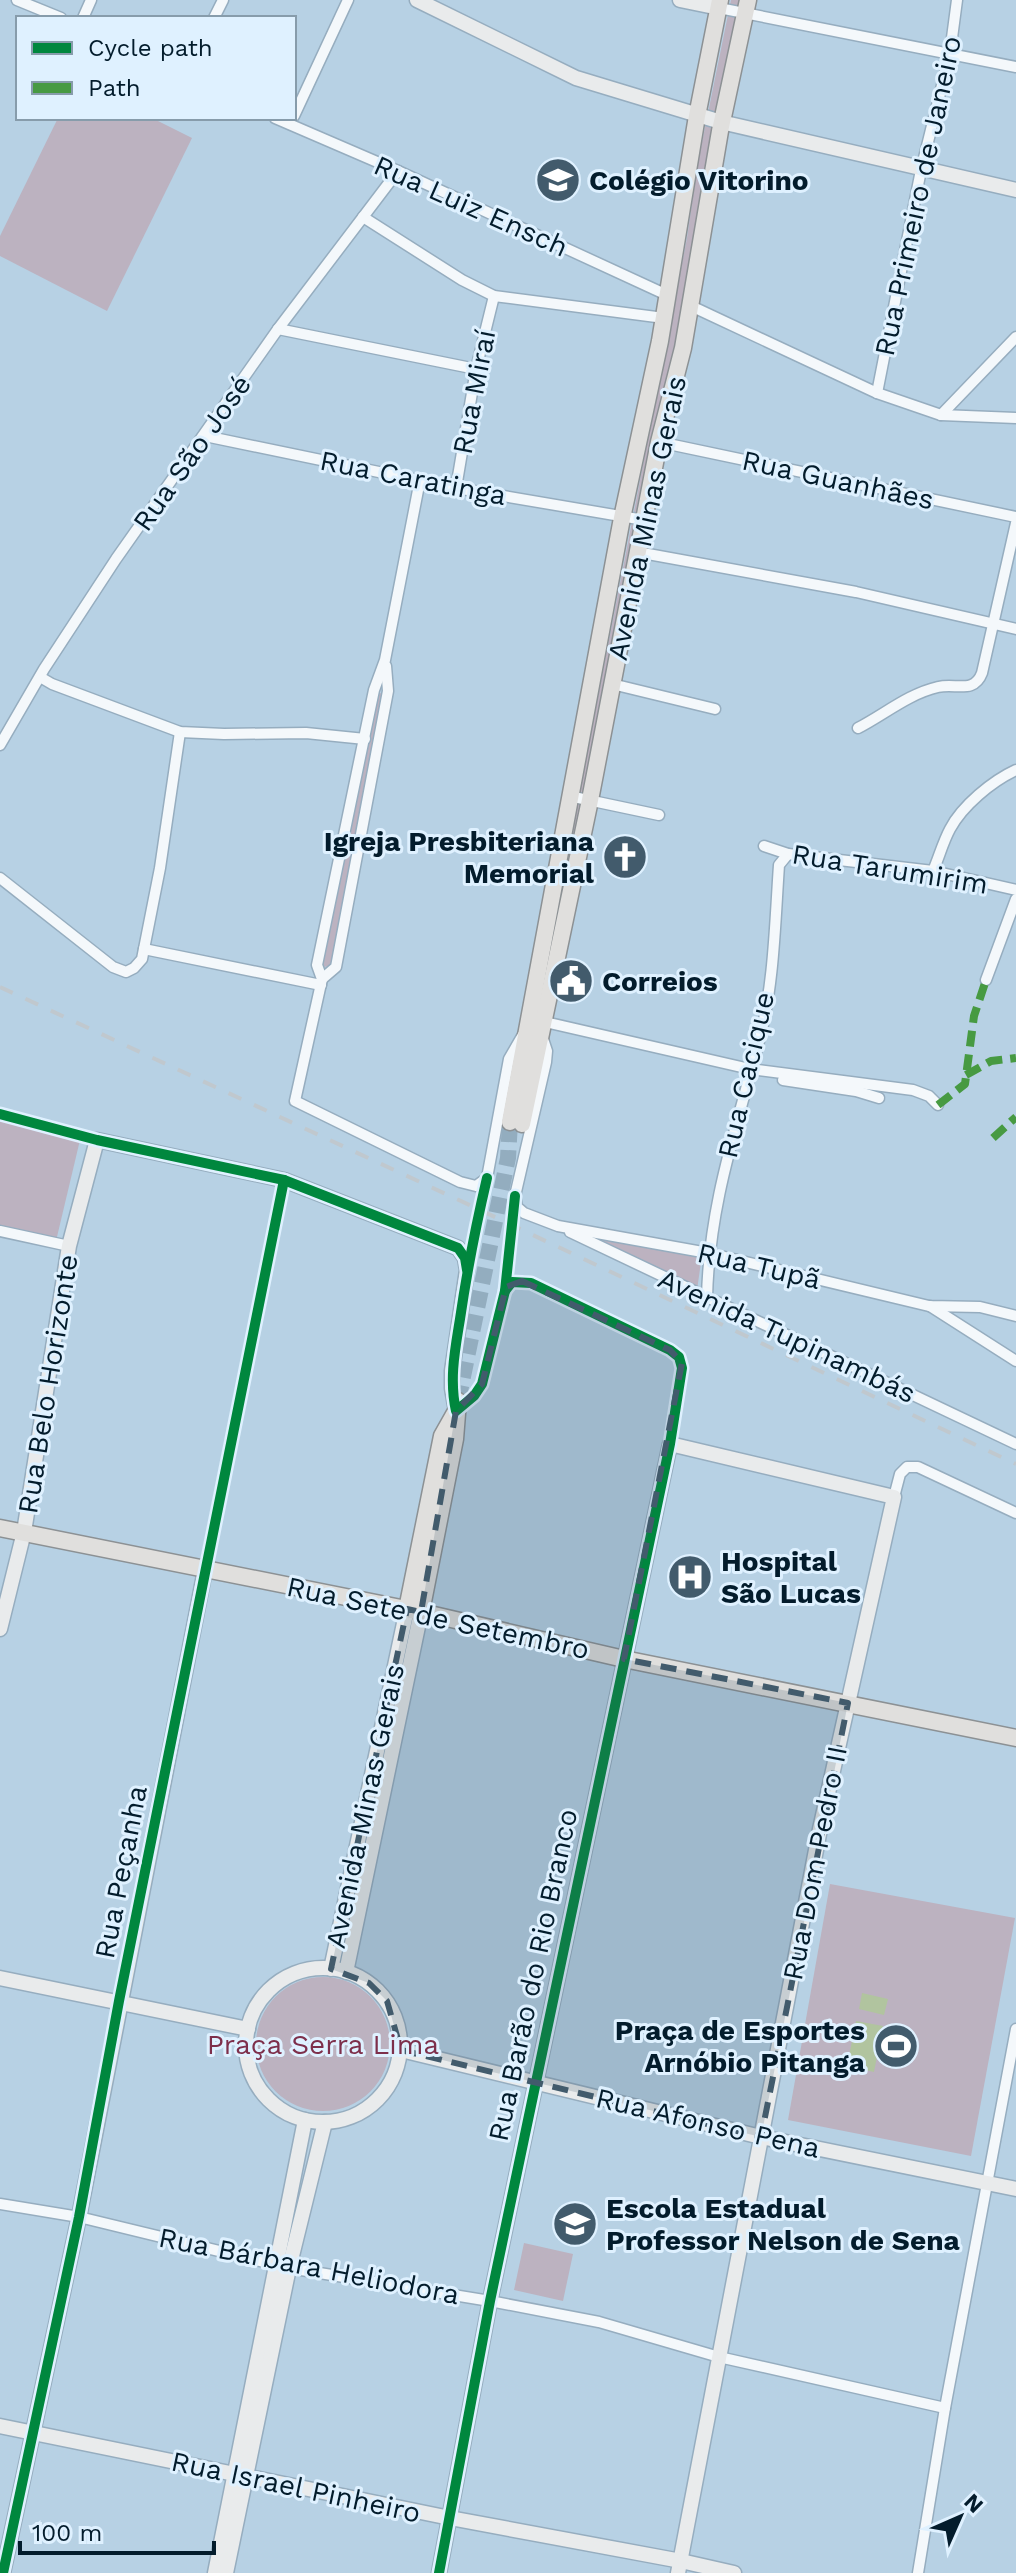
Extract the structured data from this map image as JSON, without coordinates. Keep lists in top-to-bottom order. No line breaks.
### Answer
{"streets":{"main road":["Avenida Minas Gerais","Rua Sete de Setembro"],"street":["Rua Primeiro de Janeiro","Rua Luiz Ensch","Rua Miraí","Rua São José","Rua Caratinga","Rua Guanhães","Rua Tarumirim","Rua Cacique","Rua Tupã","Avenida Tupinambás","Rua Belo Horizonte","Rua Dom Pedro II","Rua Peçanha","Rua Barão do Rio Branco","Rua Afonso Pena","Rua Bárbara Heliodora","Rua Israel Pinheiro"]},"crossings":[["Rua Luiz Ensch","Rua São José"],["Rua Luiz Ensch","Avenida Minas Gerais"],["Rua Miraí","Rua Caratinga"],["Rua São José","Rua Caratinga"],["Rua Caratinga","Avenida Minas Gerais"],["Rua Guanhães","Avenida Minas Gerais"],["Avenida Minas Gerais","Rua Tupã"],["Avenida Minas Gerais","Rua Sete de Setembro"],["Avenida Minas Gerais","Rua Peçanha"],["Avenida Minas Gerais","Rua Barão do Rio Branco"],["Avenida Minas Gerais","Rua Afonso Pena"],["Rua Tarumirim","Rua Cacique"],["Rua Cacique","Rua Tupã"],["Rua Cacique","Avenida Tupinambás"],["Rua Tupã","Avenida Tupinambás"],["Rua Belo Horizonte","Rua Sete de Setembro"],["Rua Sete de Setembro","Rua Dom Pedro II"],["Rua Sete de Setembro","Rua Peçanha"],["Rua Sete de Setembro","Rua Barão do Rio Branco"],["Rua Dom Pedro II","Rua Afonso Pena"],["Rua Dom Pedro II","Rua Bárbara Heliodora"],["Rua Dom Pedro II","Rua Israel Pinheiro"],["Rua Peçanha","Rua Bárbara Heliodora"],["Rua Peçanha","Rua Israel Pinheiro"],["Rua Barão do Rio Branco","Rua Afonso Pena"],["Rua Barão do Rio Branco","Rua Bárbara Heliodora"],["Rua Barão do Rio Branco","Rua Israel Pinheiro"]],"parks":["Praça Serra Lima"],"places":{"school or university":["Colégio Vitorino","Escola Estadual Professor Nelson de Sena"],"church":["Igreja Presbiteriana Memorial"],"public building":["Correios"],"hospital":["Hospital São Lucas"],"sports":["Praça de Esportes Arnóbio Pitanga"]},"legend":["Cycle path","Path"],"scale_bar":"100 m","north":"top right"}
